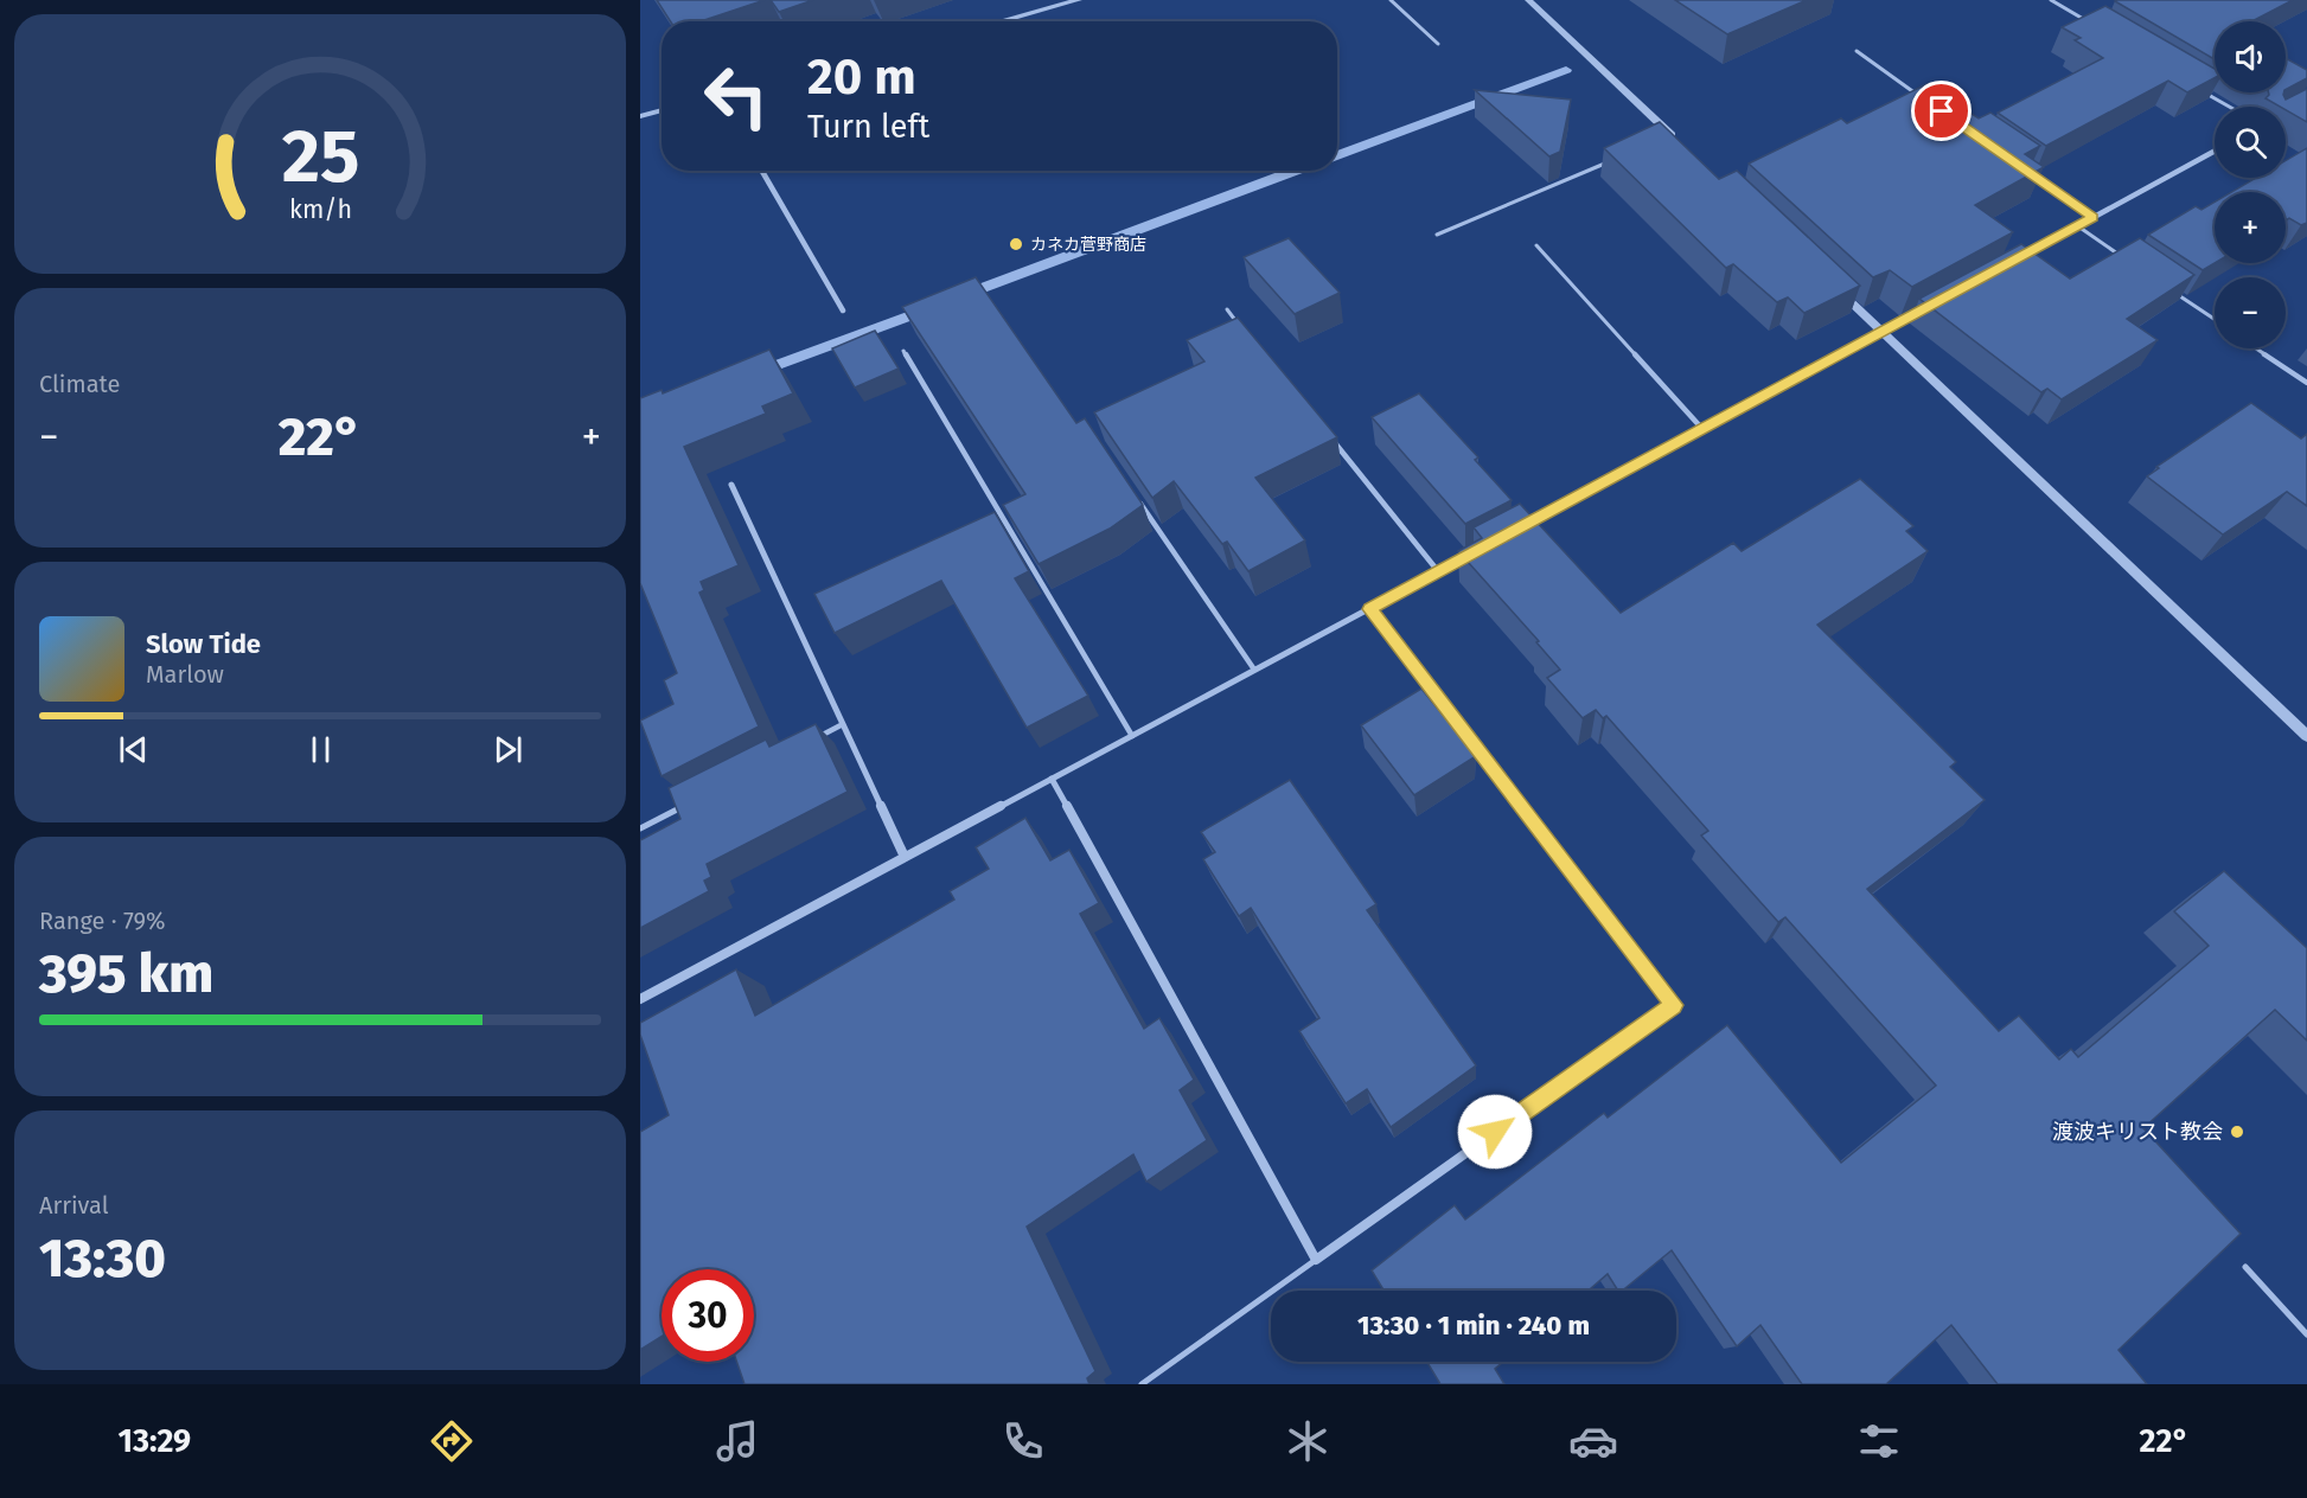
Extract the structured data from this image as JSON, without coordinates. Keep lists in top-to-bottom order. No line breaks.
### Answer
{"places":["カネカ菅野商店","渡波キリスト教会"],"page":{"map_buttons":["+","−"],"turn":["20 m","Turn left"],"tile":["Climate",["Range · 79%","395 km"],["Arrival","13:30"]],"heat":["−","22°","+"],"song":["Slow Tide","Marlow"],"limit":"30","trip":"13:30 · 1 min · 240 m","tabs":["13:29","22°"],"gauge":["25","km/h"]}}
